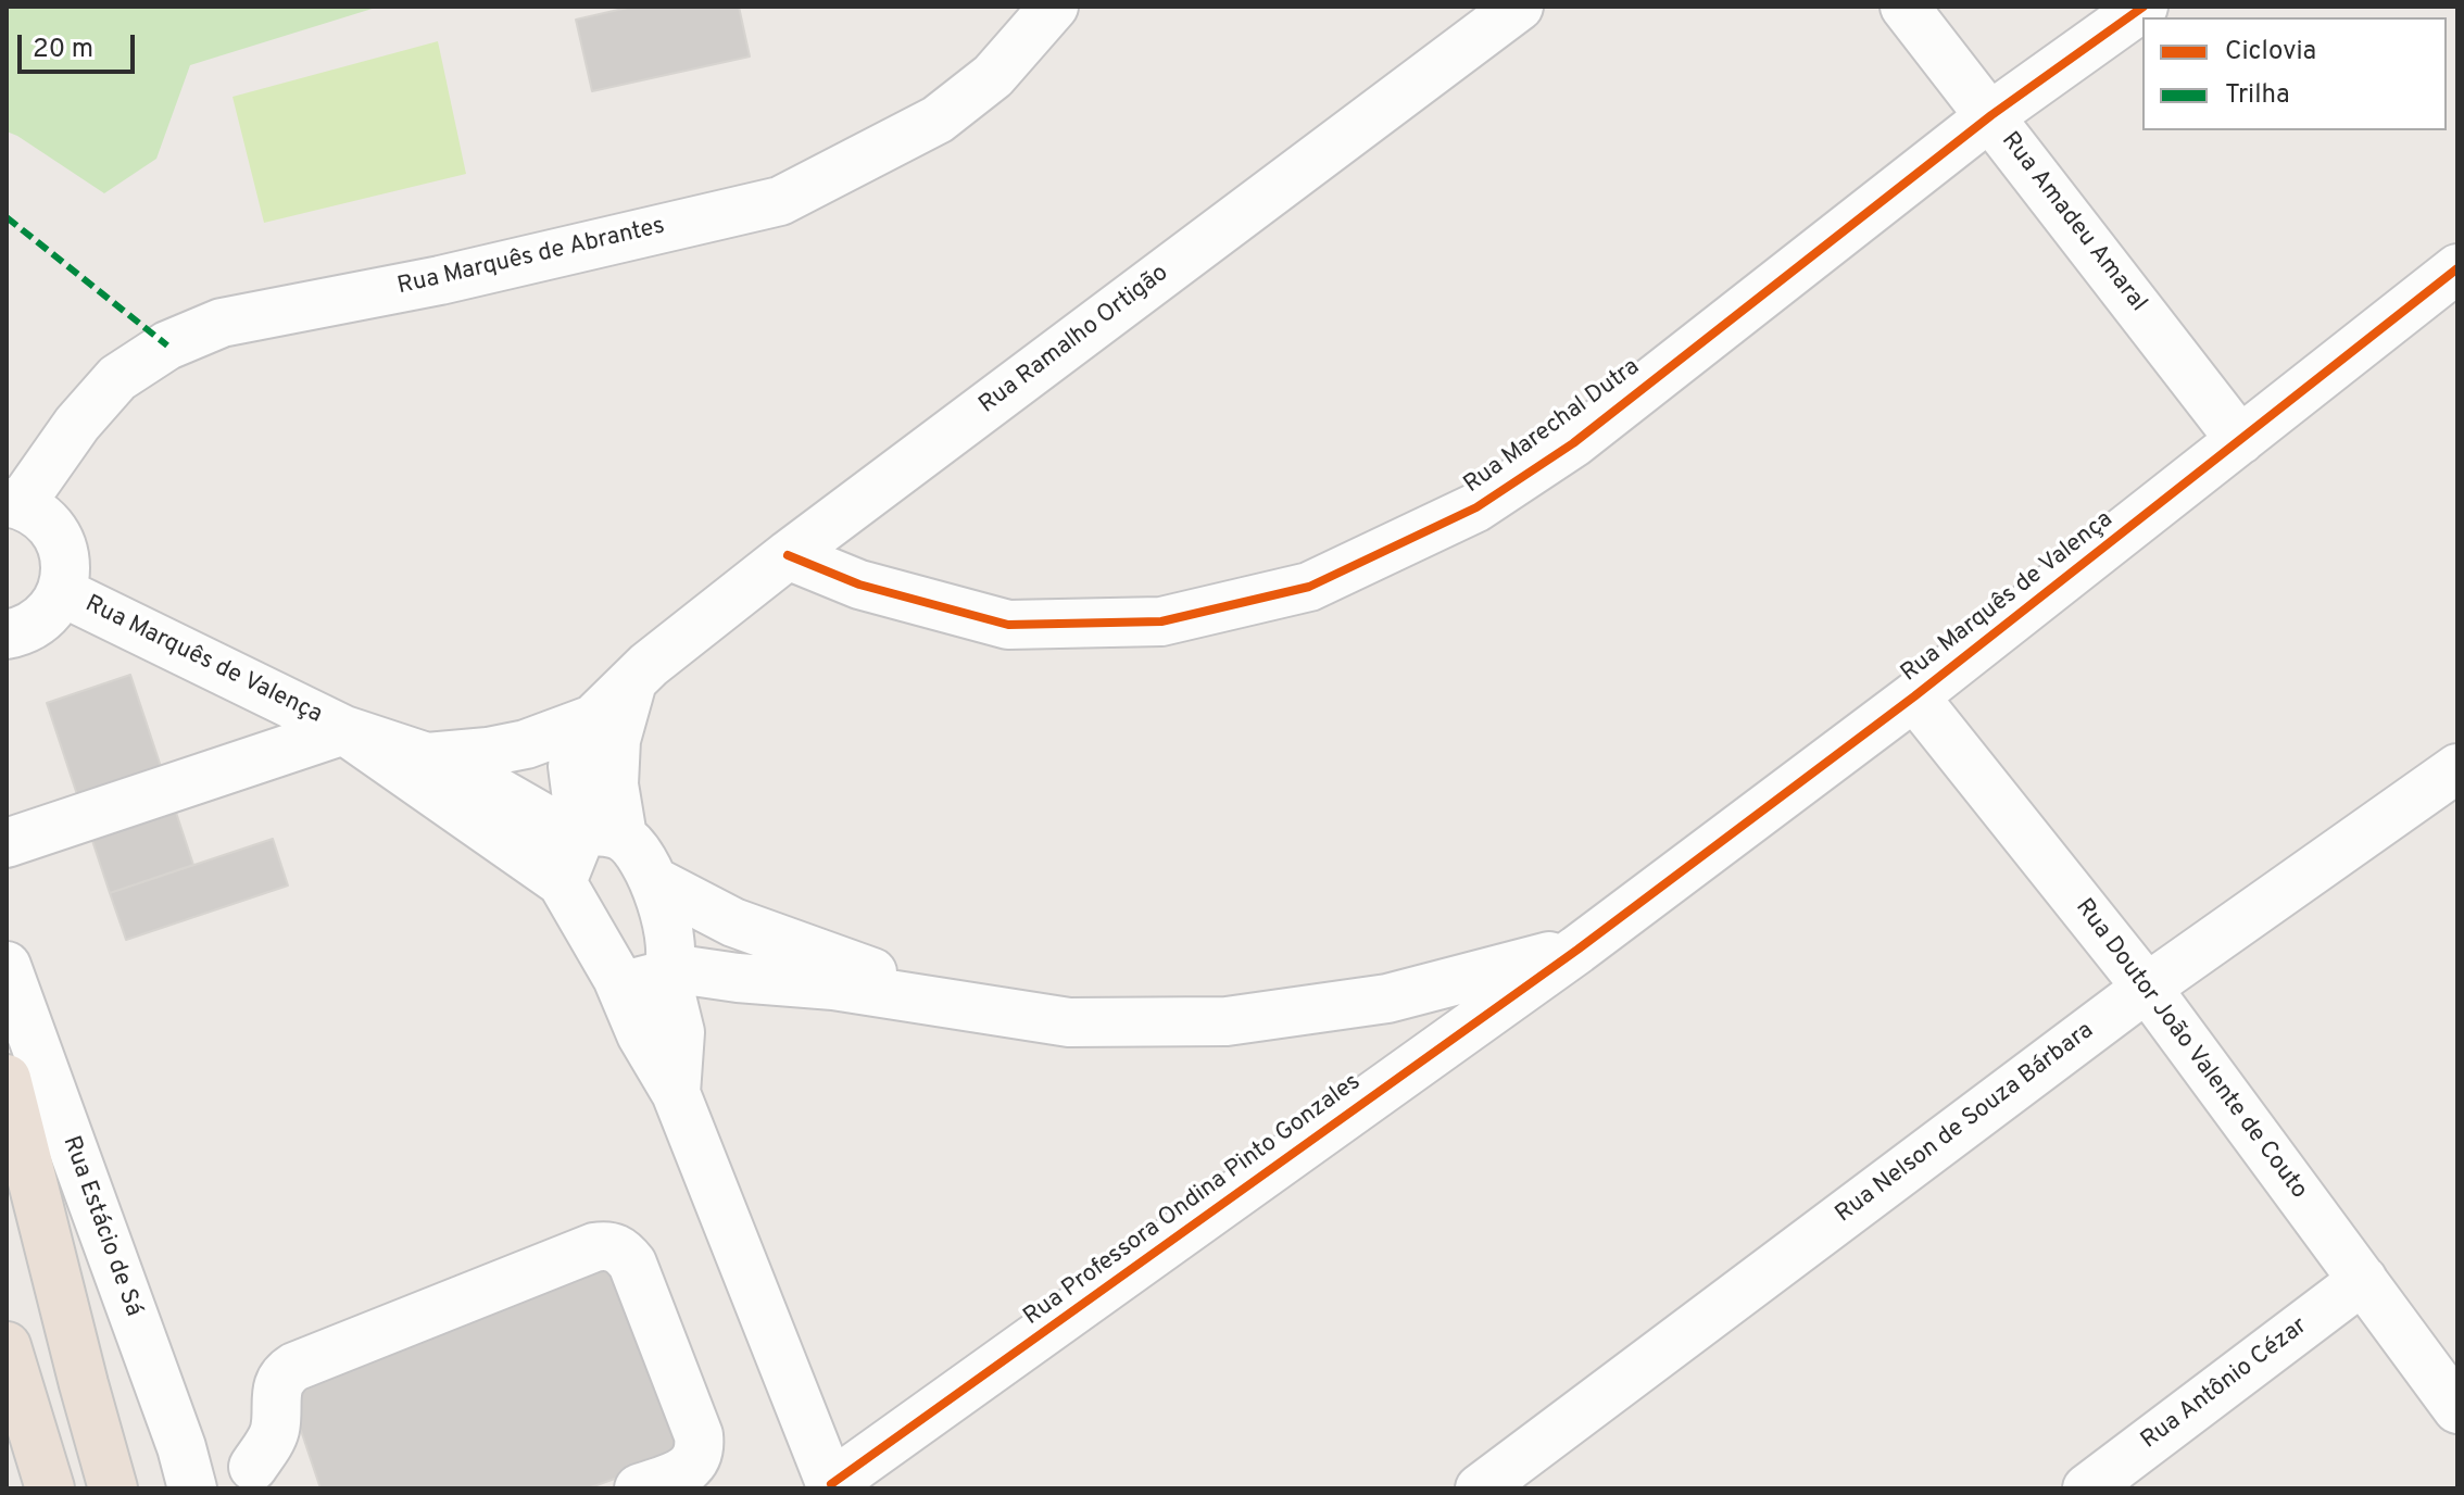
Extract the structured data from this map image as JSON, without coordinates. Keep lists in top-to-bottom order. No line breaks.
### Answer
{"streets":{"street":["Rua Amadeu Amaral","Rua Marquês de Abrantes","Rua Ramalho Ortigão","Rua Marechal Dutra","Rua Marquês de Valença","Rua Doutor João Valente de Couto","Rua Nelson de Souza Bárbara","Rua Professora Ondina Pinto Gonzales","Rua Estácio de Sá","Rua Antônio Cézar"]},"crossings":[["Rua Amadeu Amaral","Rua Marechal Dutra"],["Rua Amadeu Amaral","Rua Marquês de Valença"],["Rua Ramalho Ortigão","Rua Marechal Dutra"],["Rua Ramalho Ortigão","Rua Marquês de Valença"],["Rua Marquês de Valença","Rua Doutor João Valente de Couto"],["Rua Marquês de Valença","Rua Professora Ondina Pinto Gonzales"],["Rua Doutor João Valente de Couto","Rua Nelson de Souza Bárbara"],["Rua Doutor João Valente de Couto","Rua Antônio Cézar"]],"legend":["Ciclovia","Trilha"],"scale_bar":"20 m"}
